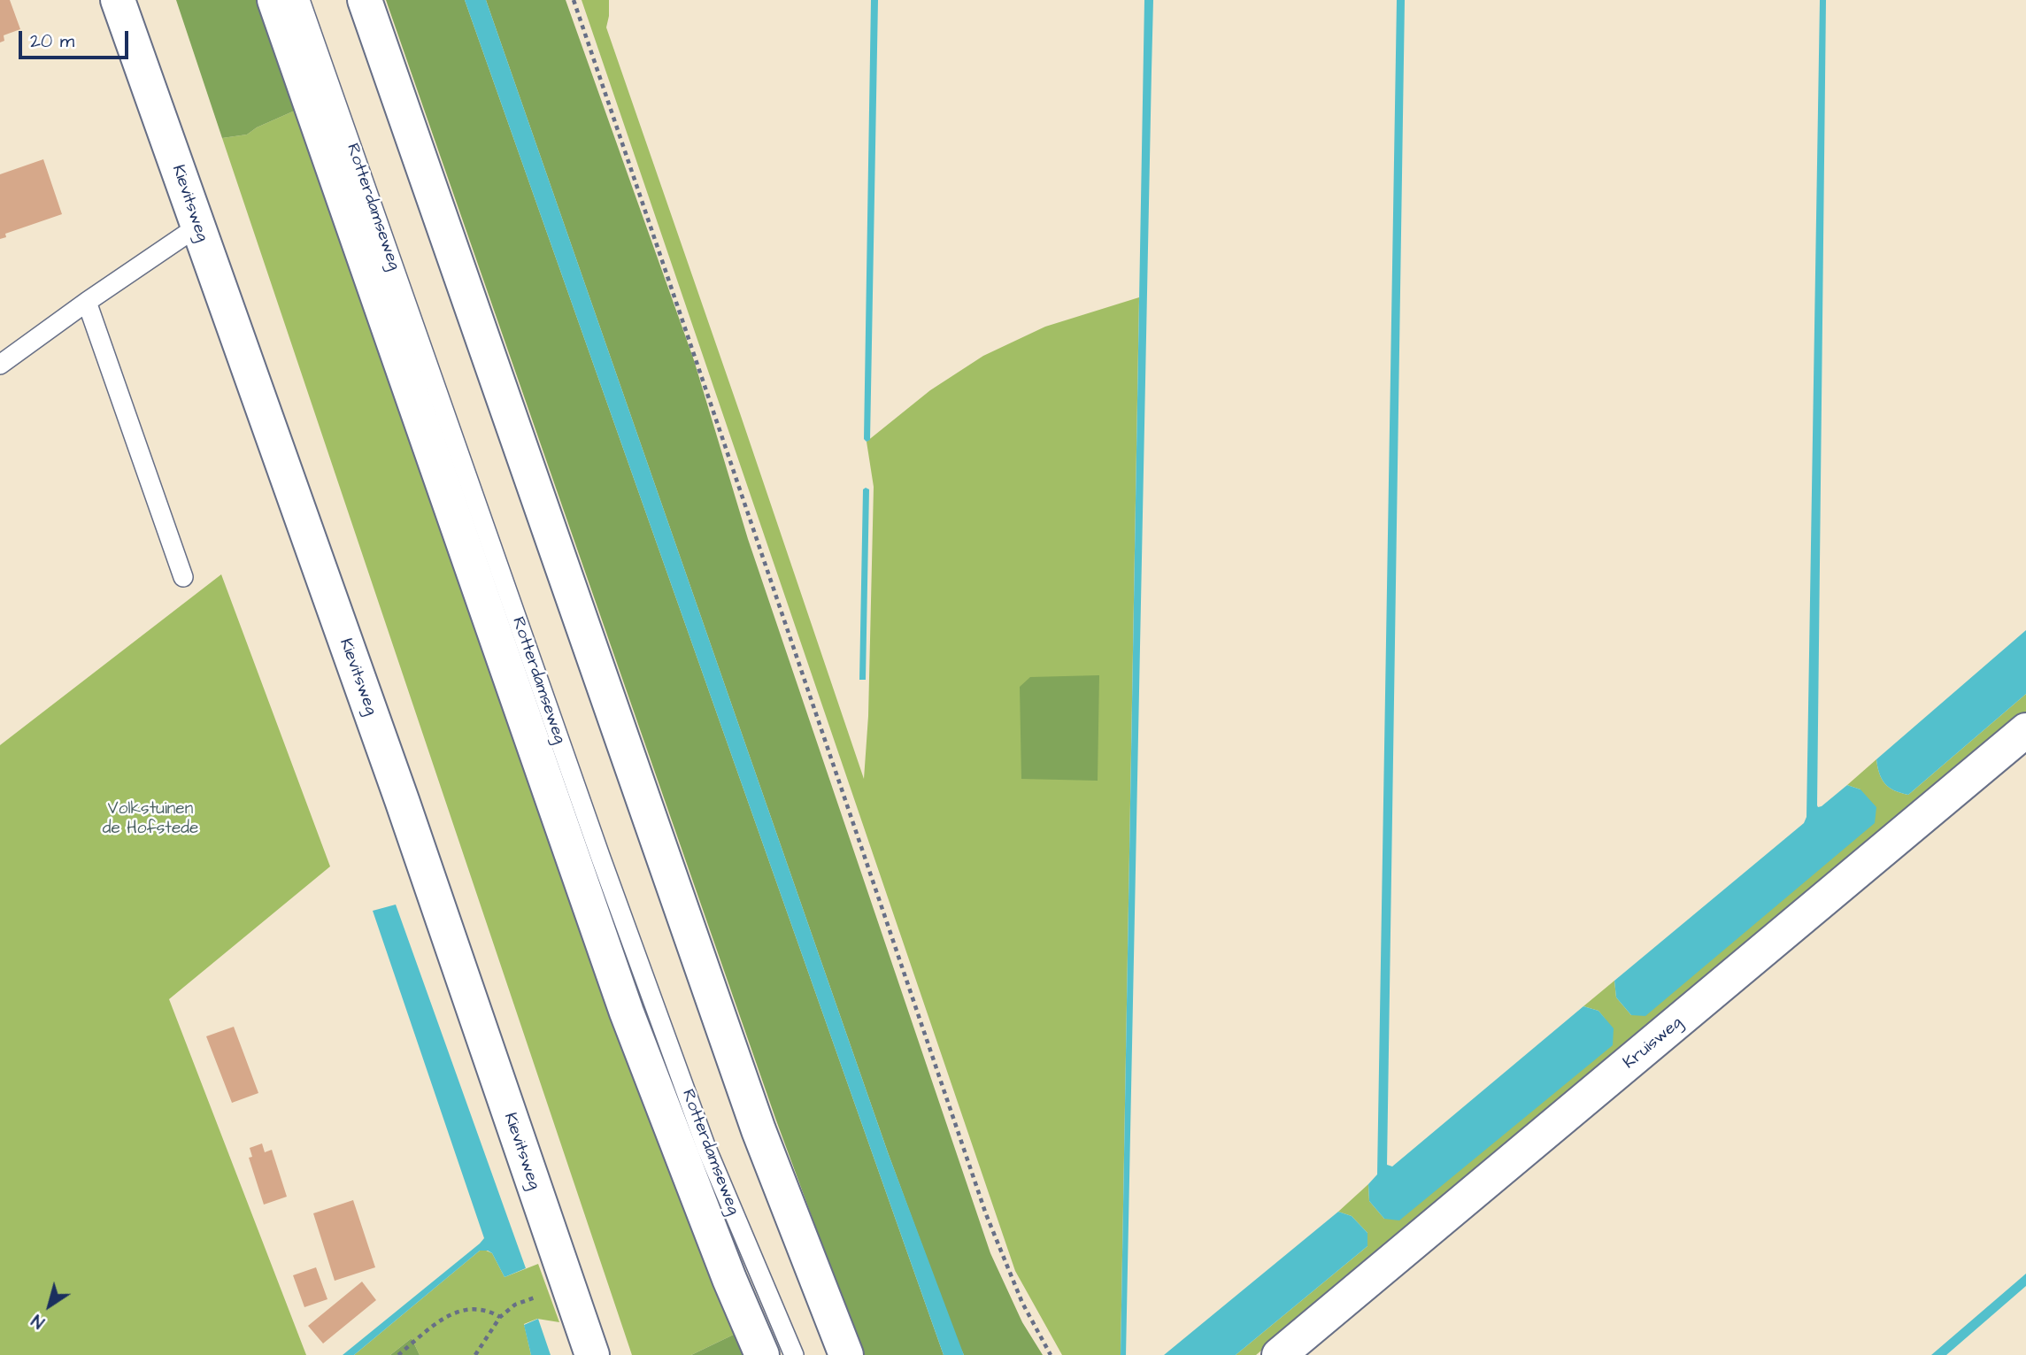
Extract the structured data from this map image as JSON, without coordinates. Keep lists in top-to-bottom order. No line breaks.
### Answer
{"streets":{"main road":["Kievitsweg","Rotterdamseweg","Kruisweg"]},"parks":["Volkstuinen de Hofstede"],"scale_bar":"20 m","north":"bottom left"}
